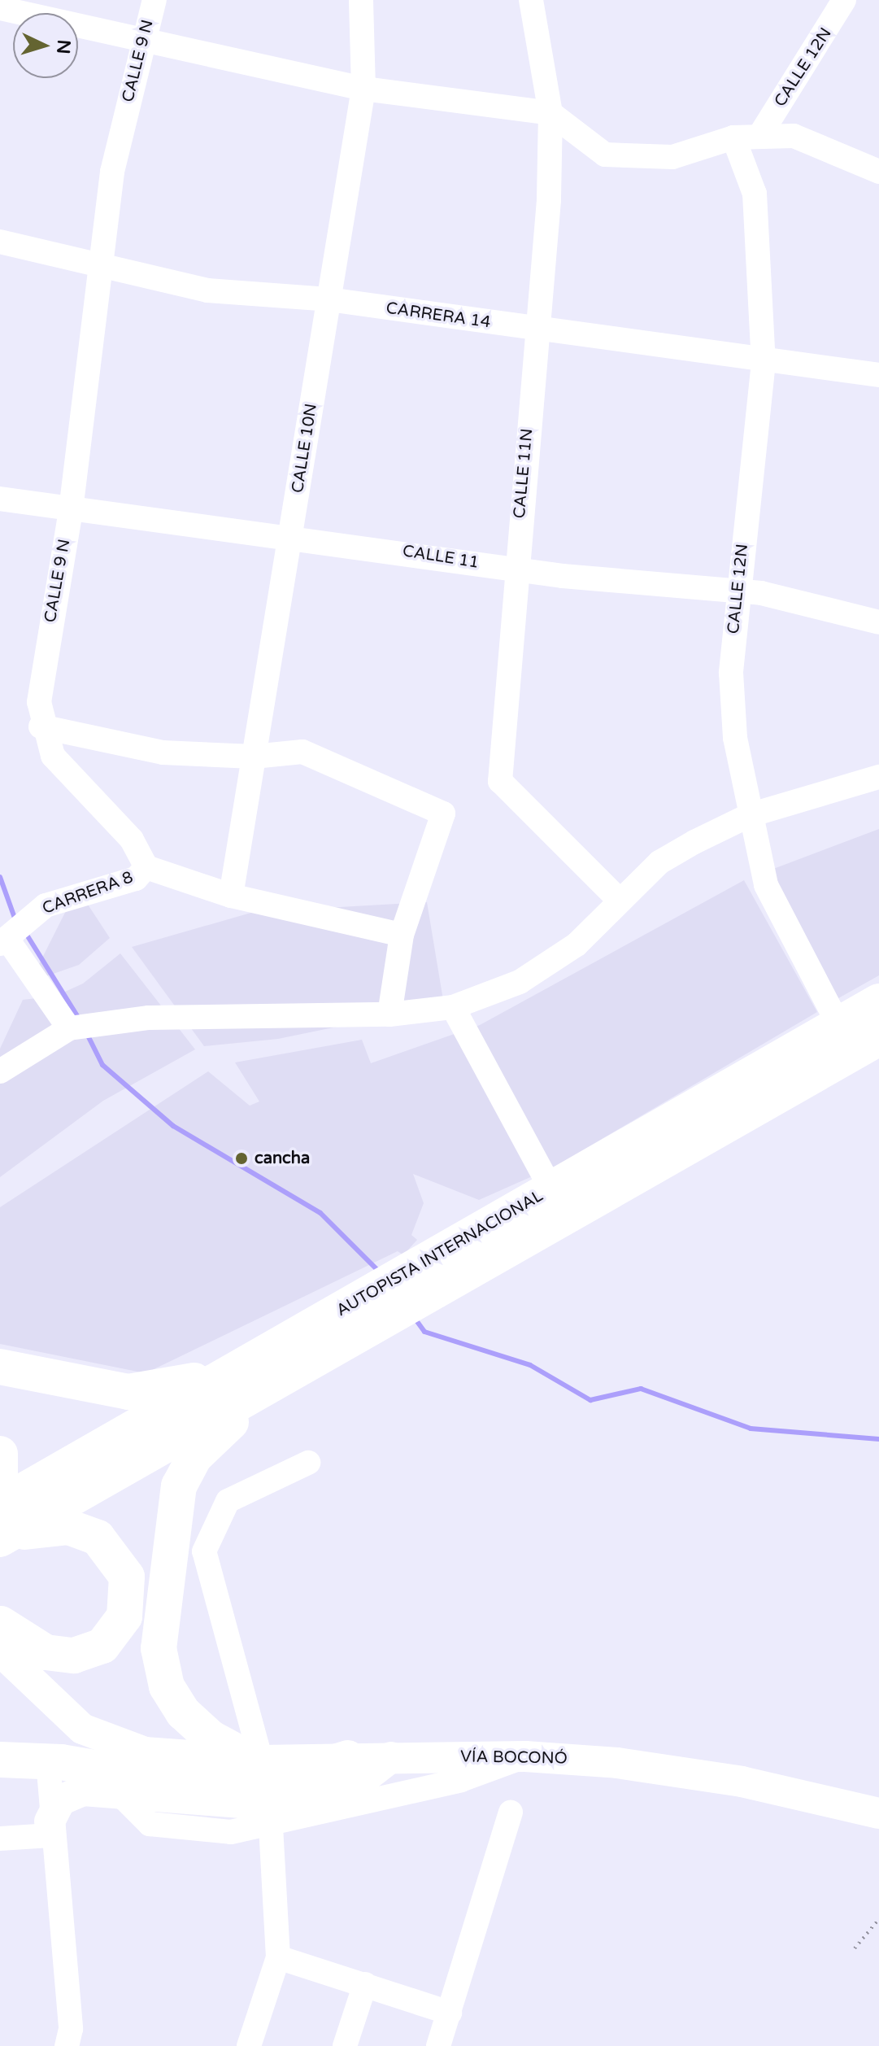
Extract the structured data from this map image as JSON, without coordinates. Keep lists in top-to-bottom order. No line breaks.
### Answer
{"streets":{"highway":["AUTOPISTA INTERNACIONAL"],"main road":["VÍA BOCONÓ"],"street":["CALLE 9 N","CALLE 12N","CARRERA 14","CALLE 10N","CALLE 11N","CALLE 11","CARRERA 8"]},"crossings":[["CALLE 9 N","CARRERA 14"],["CALLE 9 N","CALLE 11"],["CALLE 9 N","CARRERA 8"],["CALLE 12N","CARRERA 14"],["CALLE 12N","CALLE 11"],["CALLE 12N","AUTOPISTA INTERNACIONAL"],["CARRERA 14","CALLE 10N"],["CARRERA 14","CALLE 11N"],["CALLE 10N","CALLE 11"],["CALLE 11N","CALLE 11"]],"places":["cancha"],"north":"right"}
